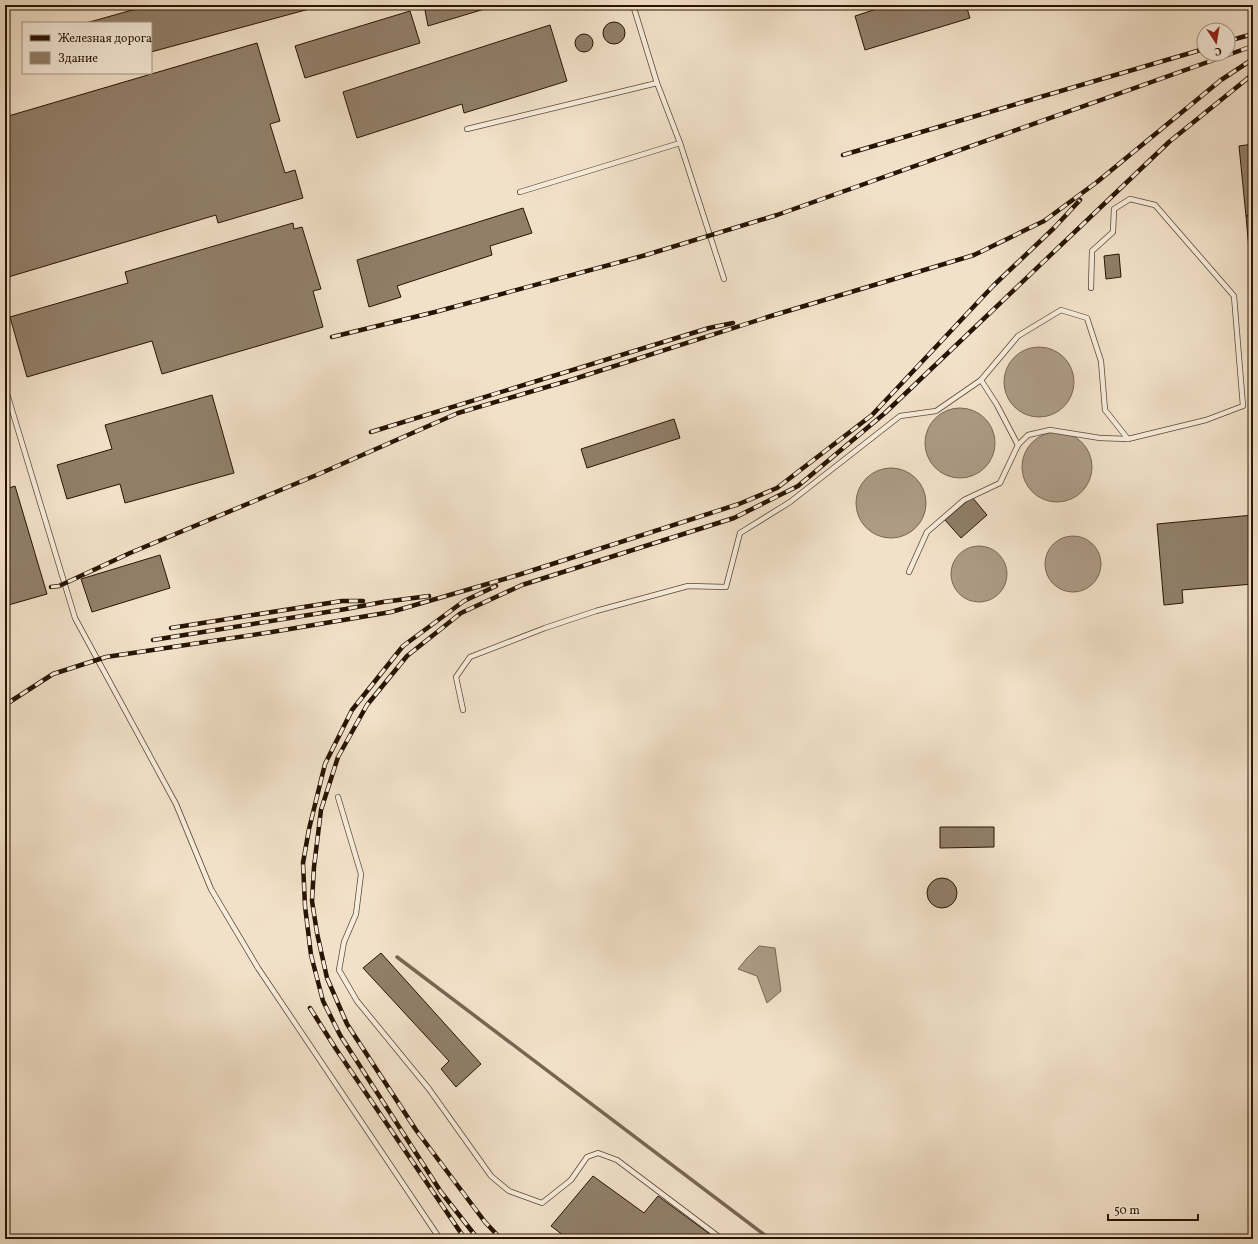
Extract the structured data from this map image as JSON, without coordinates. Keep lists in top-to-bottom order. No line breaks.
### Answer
{"legend":["Железная дорога","Здание"],"scale_bar":"50 m","north":"bottom"}
